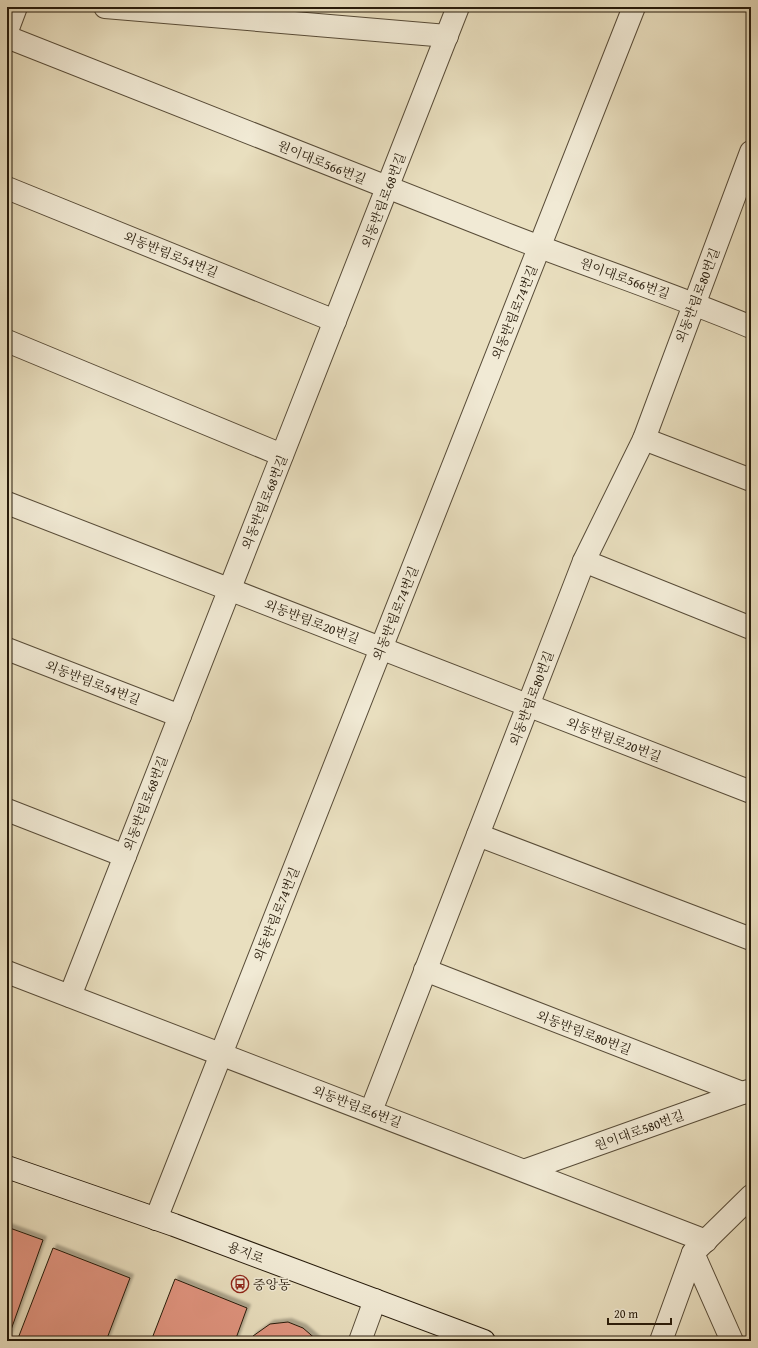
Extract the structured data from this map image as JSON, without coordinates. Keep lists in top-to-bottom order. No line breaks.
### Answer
{"streets":{"street":["원이대로566번길","외동반림로68번길","외동반림로54번길","외동반림로80번길","외동반림로74번길","외동반림로20번길","외동반림로6번길","원이대로580번길","용지로"]},"crossings":[["원이대로566번길","외동반림로68번길"],["원이대로566번길","외동반림로80번길"],["원이대로566번길","외동반림로74번길"],["외동반림로68번길","외동반림로54번길"],["외동반림로68번길","외동반림로20번길"],["외동반림로68번길","외동반림로6번길"],["외동반림로80번길","외동반림로20번길"],["외동반림로80번길","외동반림로6번길"],["외동반림로80번길","원이대로580번길"],["외동반림로74번길","외동반림로20번길"],["외동반림로74번길","외동반림로6번길"],["외동반림로74번길","용지로"],["외동반림로6번길","원이대로580번길"]],"places":{"bus stop":["중앙동"]},"scale_bar":"20 m"}
